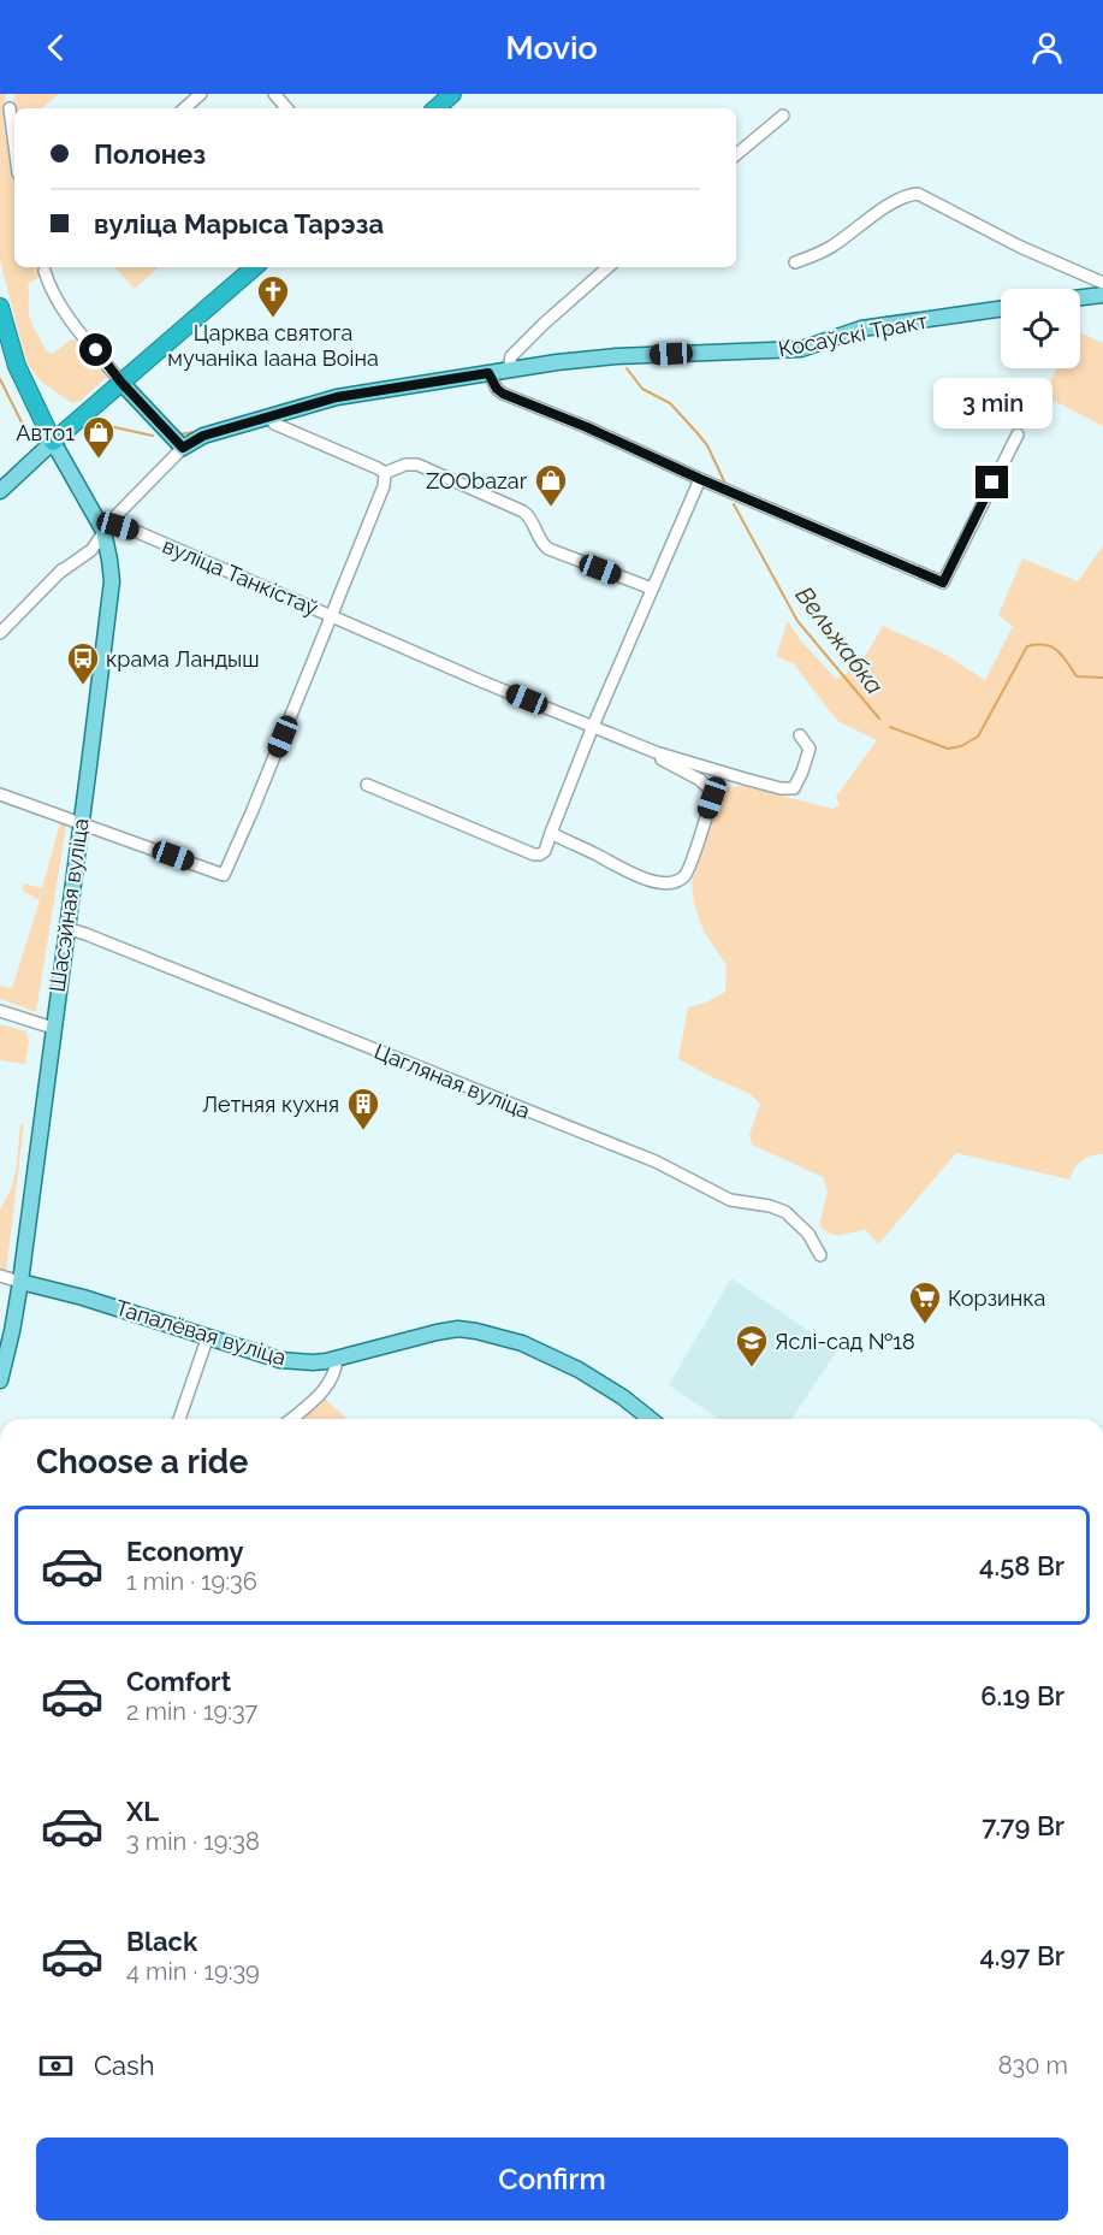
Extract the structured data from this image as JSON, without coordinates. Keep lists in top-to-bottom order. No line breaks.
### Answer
{"streets":{"main road":["Косаўскі Тракт","Шасэйная вуліца","Тапалёвая вуліца"],"street":["вуліца Танкістаў","Цагляная вуліца"]},"crossings":[["Косаўскі Тракт","вуліца Танкістаў"],["Косаўскі Тракт","Шасэйная вуліца"],["вуліца Танкістаў","Шасэйная вуліца"],["Шасэйная вуліца","Цагляная вуліца"],["Шасэйная вуліца","Тапалёвая вуліца"]],"water":["Вельжабка"],"places":{"church":["Царква святога мучаніка Іаана Воіна"],"shop":["Авто1","ZOObazar"],"bus stop":["крама Ландыш"],"building":["Летняя кухня"],"supermarket":["Корзинка"],"school or university":["Яслі-сад №18"]},"page":{"header":"Movio","banner":["Полонез","вуліца Марыса Тарэза"],"bubble":"3 min","heading":"Choose a ride","list":[{"name":"Economy","note":"1 min · 19:36","value":"4.58 Br"},{"name":"Comfort","note":"2 min · 19:37","value":"6.19 Br"},{"name":"XL","note":"3 min · 19:38","value":"7.79 Br"},{"name":"Black","note":"4 min · 19:39","value":"4.97 Br"}],"pay":["Cash","830 m"],"buttons":"Confirm"}}
